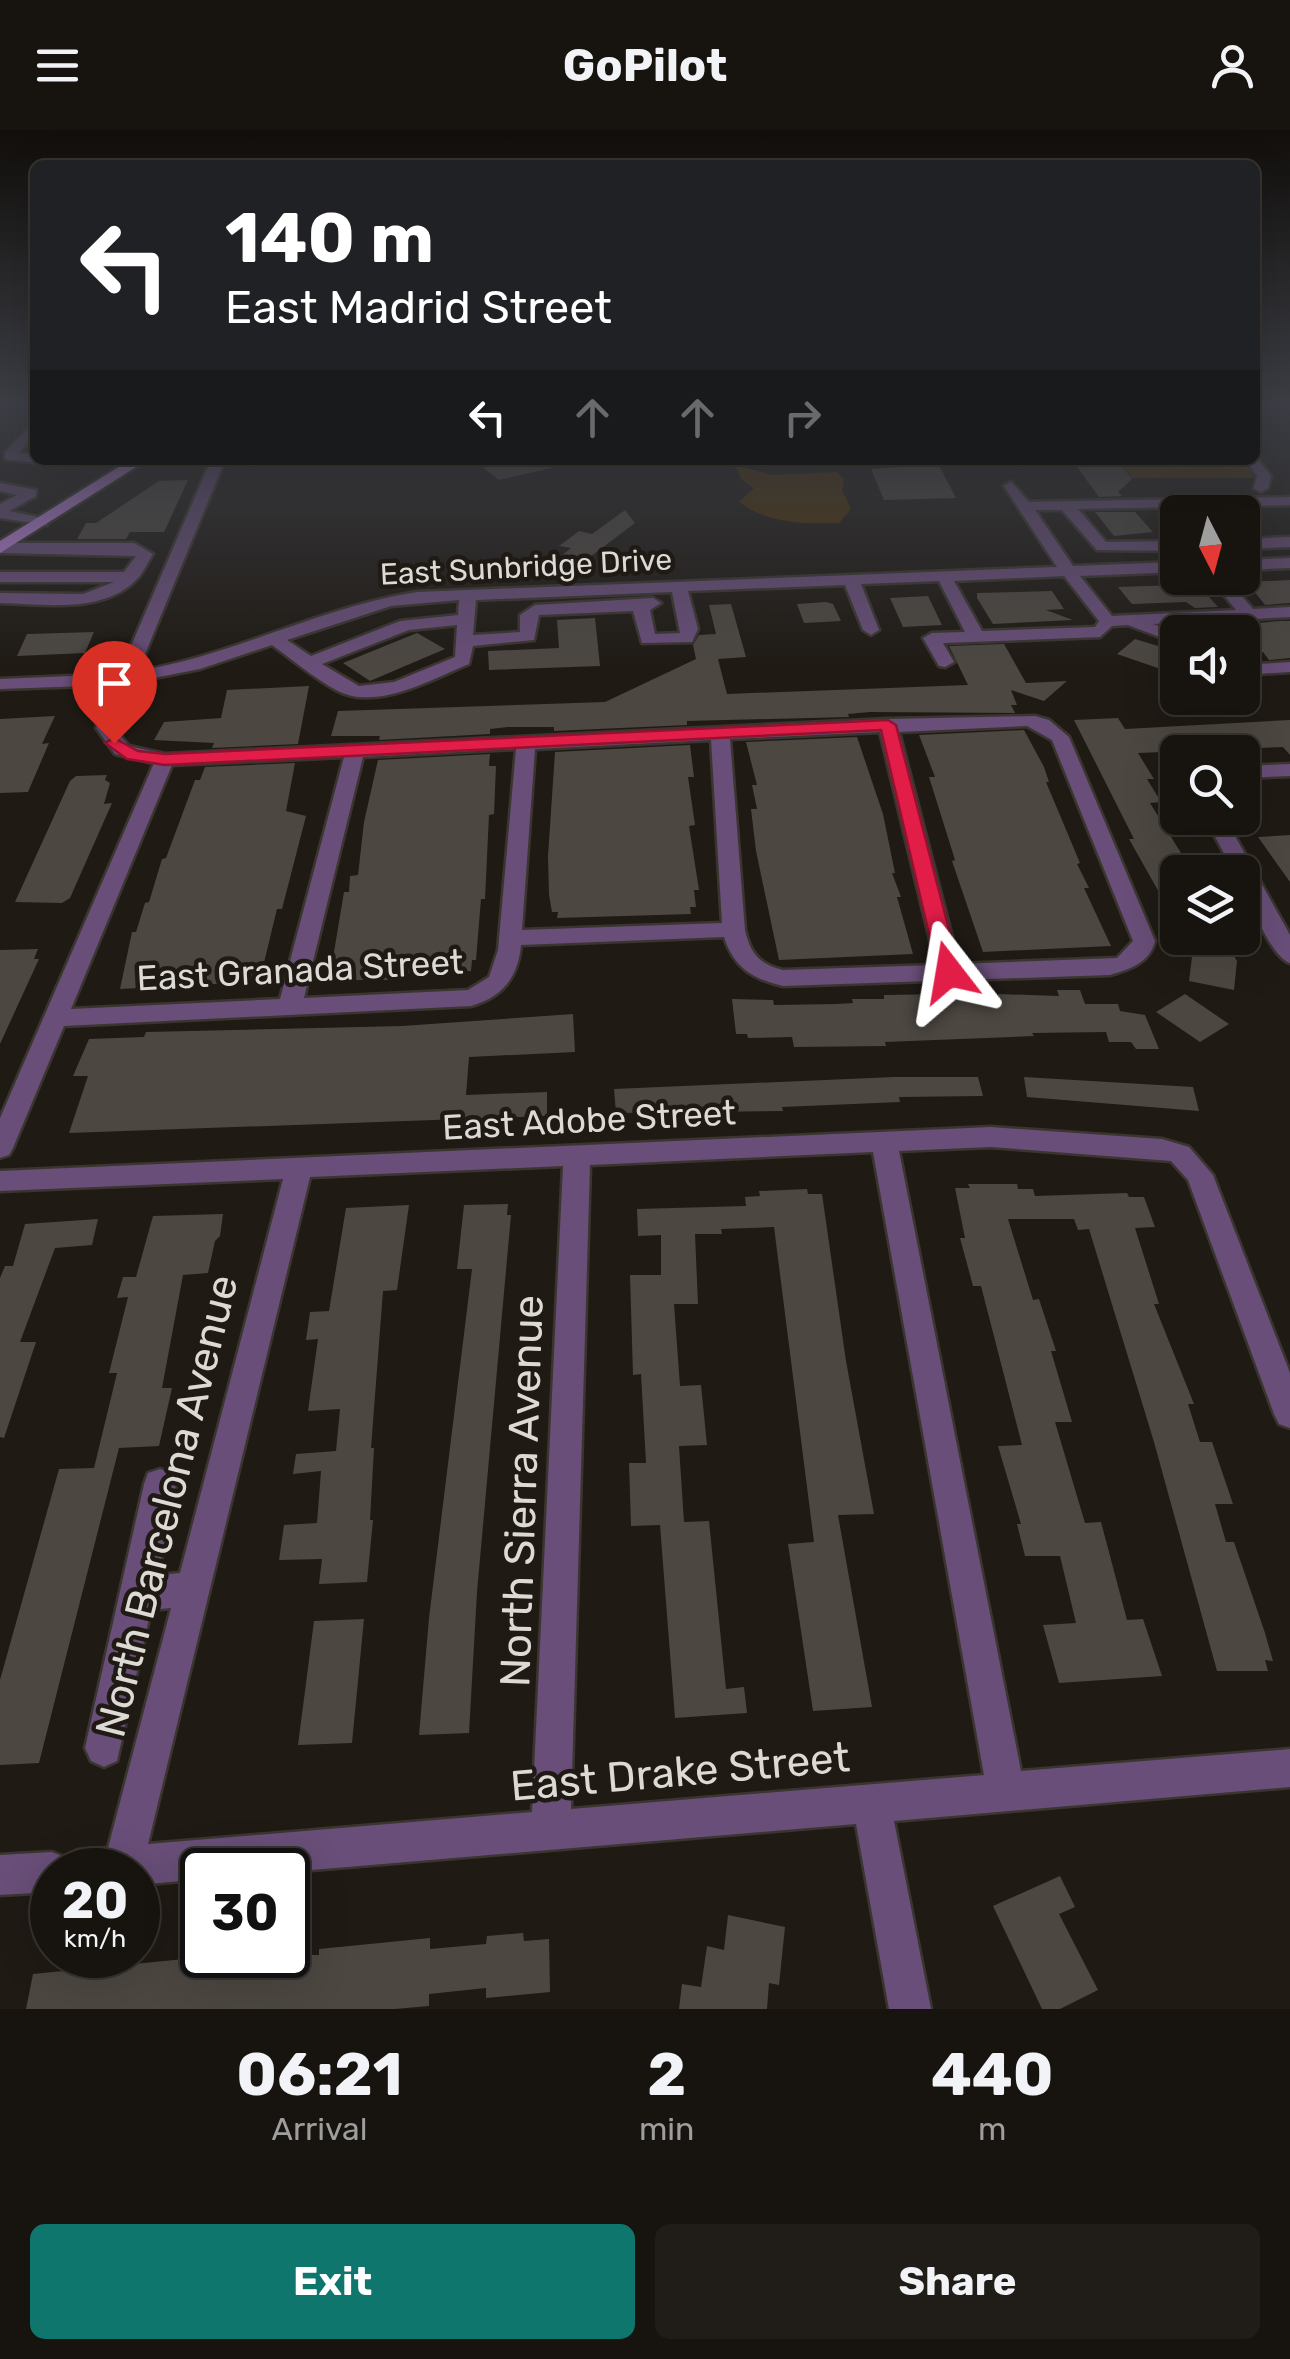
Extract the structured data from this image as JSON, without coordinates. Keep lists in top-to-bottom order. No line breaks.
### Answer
{"streets":{"street":["East Sunbridge Drive","East Granada Street","East Adobe Street","North Sierra Avenue","North Barcelona Avenue","East Drake Street"]},"crossings":[["East Adobe Street","North Sierra Avenue"],["East Adobe Street","North Barcelona Avenue"],["North Sierra Avenue","East Drake Street"]],"north":"bottom","page":{"header":"GoPilot","turn":["140 m","East Madrid Street"],"speed":"20 km/h","limit":"30","eta":["06:21","Arrival","2","min","440","m"],"buttons":["Exit","Share"]}}
